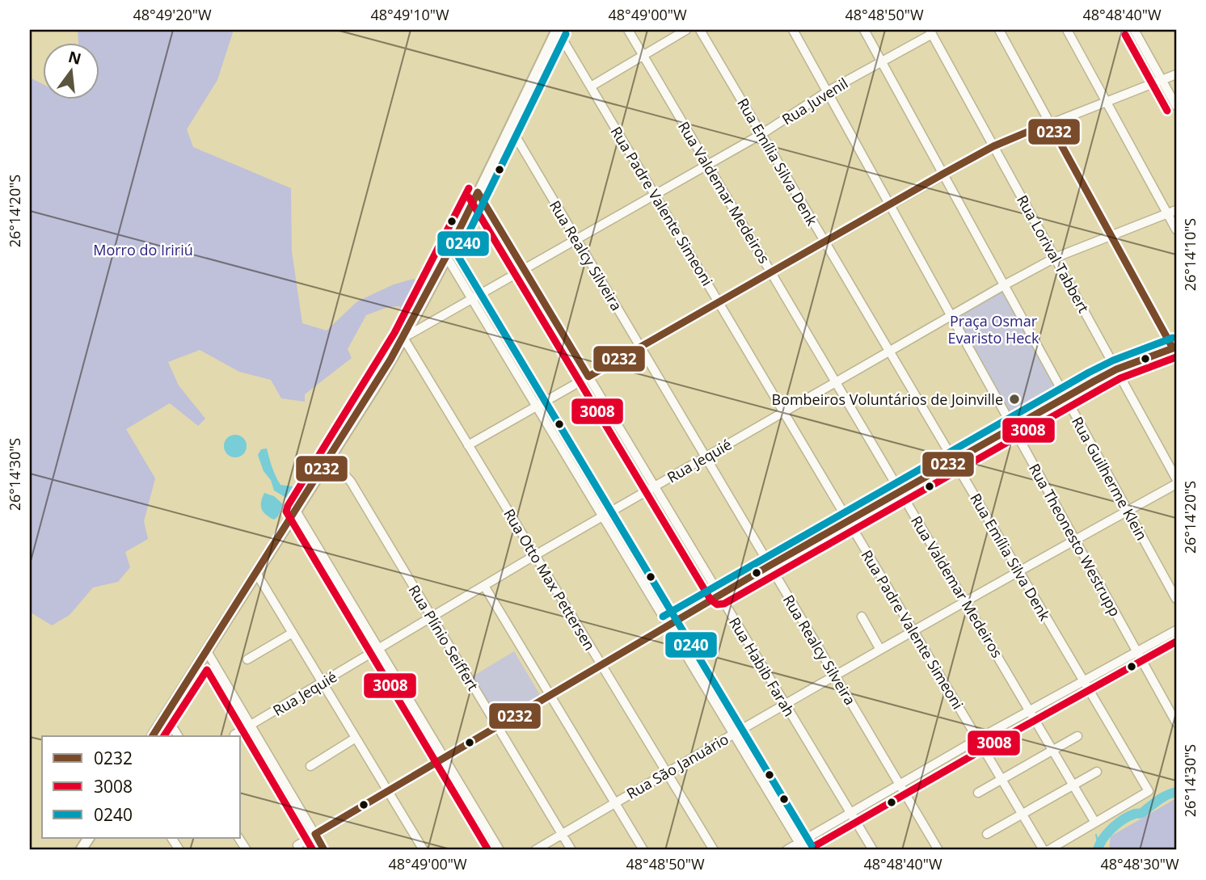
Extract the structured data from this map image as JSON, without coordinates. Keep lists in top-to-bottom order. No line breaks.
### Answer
{"streets":{"street":["Rua Juvenil","Rua Emília Silva Denk","Rua Valdemar Medeiros","Rua Padre Valente Simeoni","Rua Lorival Tabbert","Rua Realcy Silveira","Rua Jequié","Rua Guilherme Klein","Rua Theonesto Westrupp","Rua Otto Max Pettersen","Rua Plínio Seiffert","Rua Habib Farah","Rua São Januário"]},"crossings":[["Rua Juvenil","Rua Emília Silva Denk"],["Rua Juvenil","Rua Valdemar Medeiros"],["Rua Juvenil","Rua Padre Valente Simeoni"],["Rua Juvenil","Rua Lorival Tabbert"],["Rua Juvenil","Rua Realcy Silveira"],["Rua Juvenil","Rua Guilherme Klein"],["Rua Juvenil","Rua Theonesto Westrupp"],["Rua Juvenil","Rua Otto Max Pettersen"],["Rua Juvenil","Rua Habib Farah"],["Rua Emília Silva Denk","Rua Valdemar Medeiros"],["Rua Emília Silva Denk","Rua Jequié"],["Rua Emília Silva Denk","Rua São Januário"],["Rua Valdemar Medeiros","Rua Jequié"],["Rua Valdemar Medeiros","Rua São Januário"],["Rua Padre Valente Simeoni","Rua Jequié"],["Rua Padre Valente Simeoni","Rua São Januário"],["Rua Lorival Tabbert","Rua Jequié"],["Rua Realcy Silveira","Rua Jequié"],["Rua Realcy Silveira","Rua São Januário"],["Rua Jequié","Rua Guilherme Klein"],["Rua Jequié","Rua Theonesto Westrupp"],["Rua Jequié","Rua Otto Max Pettersen"],["Rua Jequié","Rua Plínio Seiffert"],["Rua Jequié","Rua Habib Farah"],["Rua Guilherme Klein","Rua São Januário"],["Rua Theonesto Westrupp","Rua São Januário"],["Rua Otto Max Pettersen","Rua São Januário"],["Rua Plínio Seiffert","Rua São Januário"],["Rua Habib Farah","Rua São Januário"]],"parks":["Morro do Iririú","Praça Osmar Evaristo Heck"],"places":["Bombeiros Voluntários de Joinville"],"lines":["transit line 0240","transit line 3008","transit line 0232"],"legend":["0232","3008","0240"],"north":"top","coordinates":["48°49'20\"W","48°49'10\"W","48°49'00\"W","48°48'50\"W","48°48'40\"W","26°14'20\"S","26°14'10\"S","26°14'30\"S","48°48'30\"W"]}
